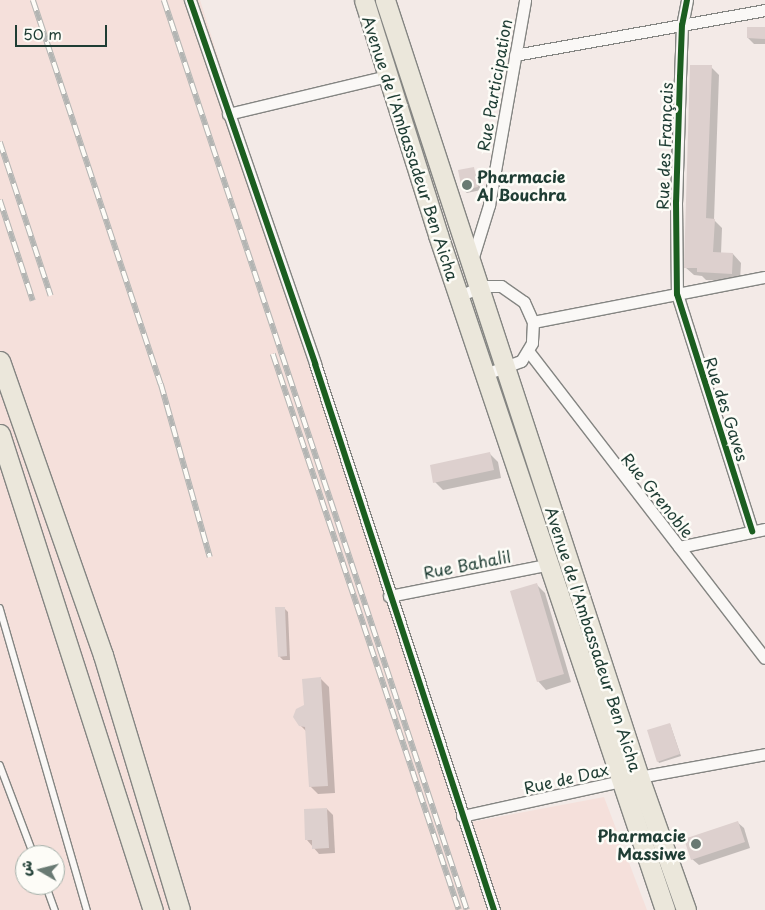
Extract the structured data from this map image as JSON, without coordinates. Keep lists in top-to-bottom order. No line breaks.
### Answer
{"streets":{"main road":["Avenue de l'Ambassadeur Ben Aicha"],"street":["Rue Participation","Rue des Français","Rue des Gaves","Rue Grenoble","Rue Bahalil","Rue de Dax"]},"crossings":[["Rue Participation","Avenue de l'Ambassadeur Ben Aicha"],["Rue des Français","Rue des Gaves"],["Avenue de l'Ambassadeur Ben Aicha","Rue Bahalil"],["Avenue de l'Ambassadeur Ben Aicha","Rue de Dax"]],"places":["Pharmacie Al Bouchra","Pharmacie Massiwe"],"scale_bar":"50 m","north":"left"}
